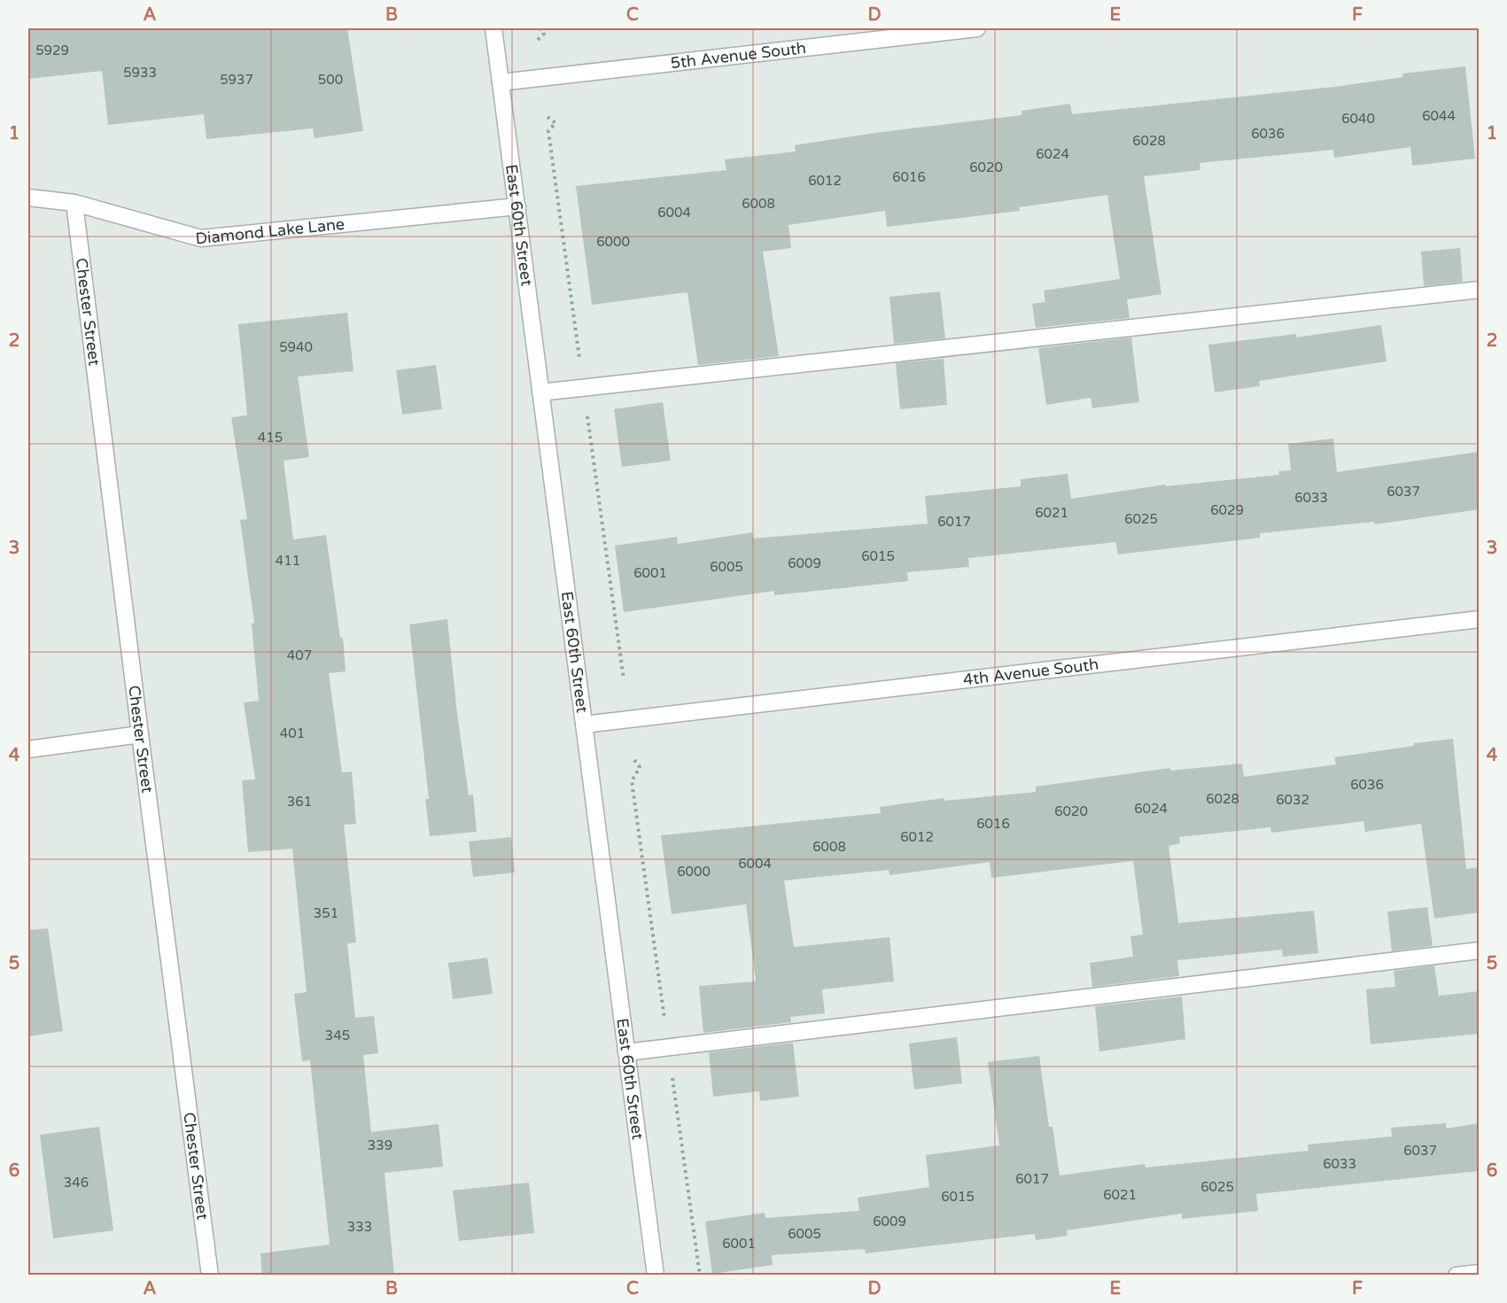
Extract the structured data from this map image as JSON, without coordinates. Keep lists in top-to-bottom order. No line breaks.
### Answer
{"streets":{"street":["5th Avenue South","East 60th Street","Diamond Lake Lane","Chester Street","4th Avenue South"]},"crossings":[["5th Avenue South","East 60th Street"],["East 60th Street","Diamond Lake Lane"],["East 60th Street","4th Avenue South"],["Diamond Lake Lane","Chester Street"]],"house_numbers":["5929","5933","5937","500","6044","6040","6036","6028","6024","6020","6016","6012","6008","6004","6000","5940","415","6037","6033","6029","6021","6025","6017","6015","411","6009","6005","6001","407","401","6036","6028","6032","361","6024","6020","6016","6012","6008","6004","6000","351","345","339","6037","6033","6017","346","6025","6021","6015","6009","333","6005","6001"],"grid":{"columns":["A","B","C","D","E","F"],"rows":["1","2","3","4","5","6"]}}
